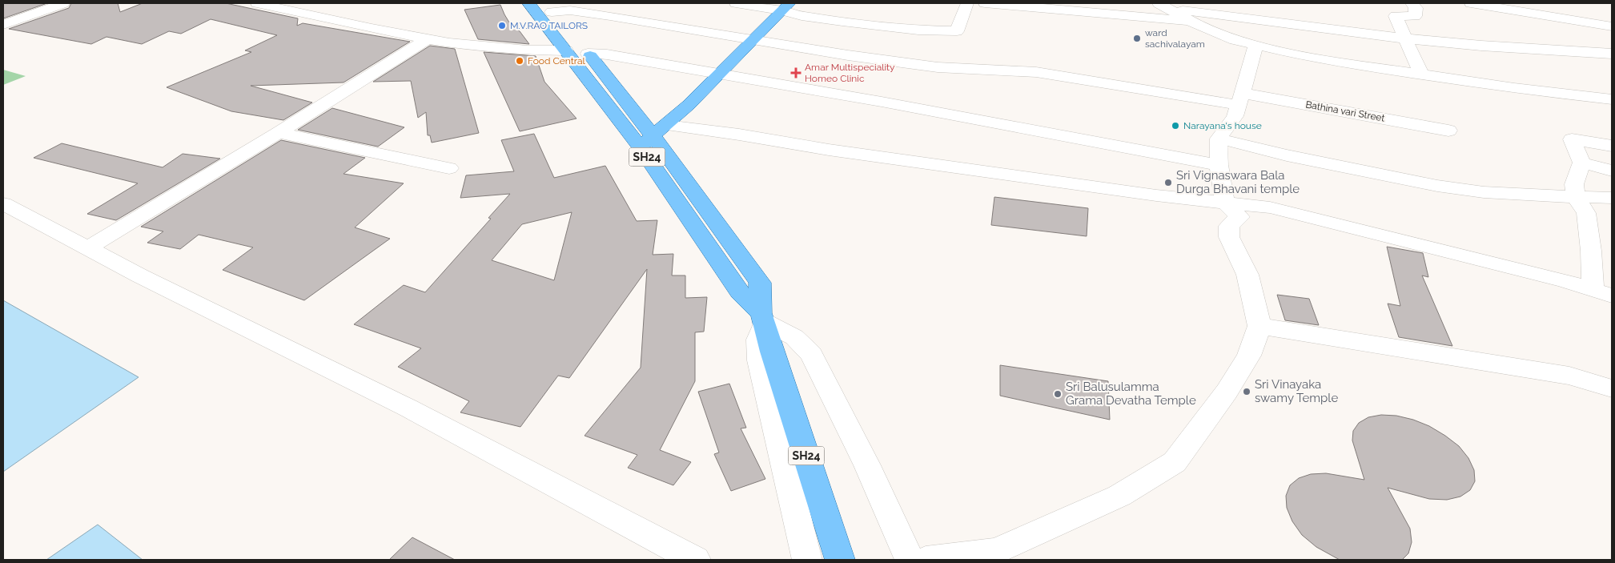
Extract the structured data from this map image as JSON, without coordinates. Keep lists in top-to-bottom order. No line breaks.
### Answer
{"streets":{"main road":["SH24"],"street":["Bathina vari Street"]},"crossings":[["Bathina vari Street","SH24"]],"places":{"other":["M.V.RAO TAILORS","ward sachivalayam","Food Central","Narayana's house","Sri Vignaswara Bala Durga Bhavani temple","Sri Vinayaka swamy Temple","Sri Balusulamma Grama Devatha Temple"],"health":["Amar Multispeciality Homeo Clinic"]}}
